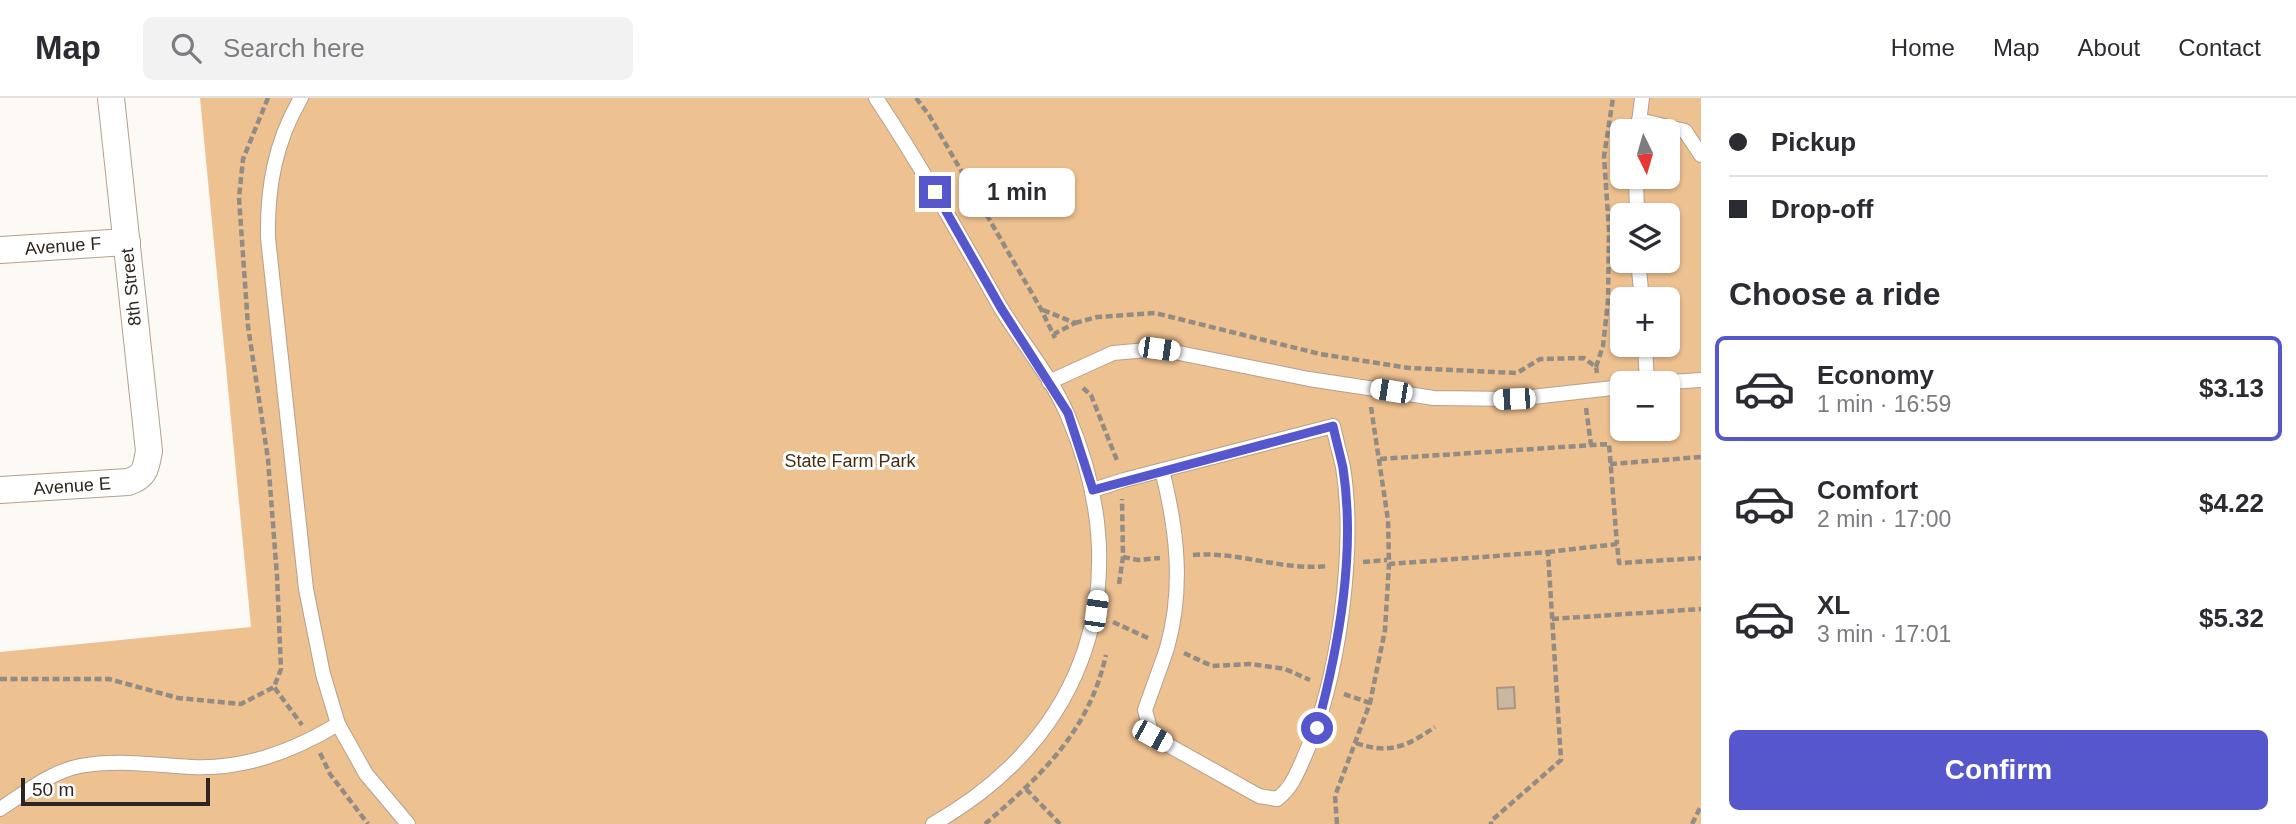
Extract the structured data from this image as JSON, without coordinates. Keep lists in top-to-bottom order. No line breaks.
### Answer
{"streets":{"street":["Avenue F","8th Street","Avenue E"]},"crossings":[["Avenue F","8th Street"],["8th Street","Avenue E"]],"parks":["State Farm Park"],"scale_bar":"50 m","north":"bottom","page":{"header":"Map","search":"Search here","nav":["Home","Map","About","Contact"],"banner":["Pickup","Drop-off"],"map_buttons":["+","−"],"bubble":"1 min","heading":"Choose a ride","list":[{"name":"Economy","note":"1 min · 16:59","value":"$3.13"},{"name":"Comfort","note":"2 min · 17:00","value":"$4.22"},{"name":"XL","note":"3 min · 17:01","value":"$5.32"}],"buttons":"Confirm","scale":"50 m"}}
